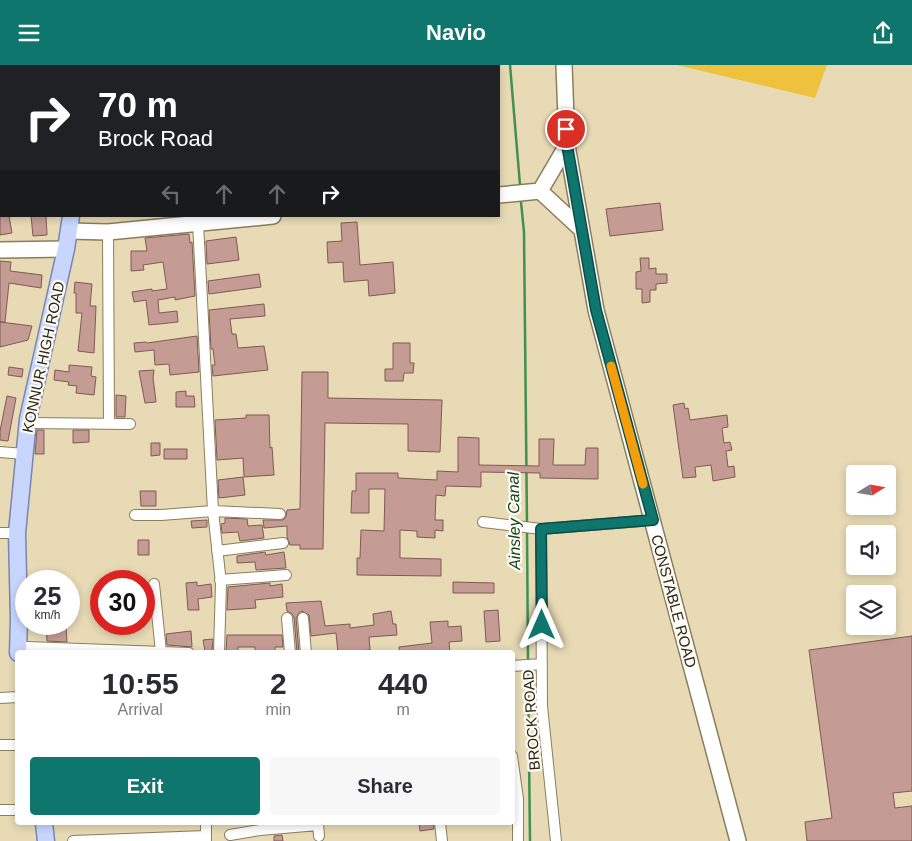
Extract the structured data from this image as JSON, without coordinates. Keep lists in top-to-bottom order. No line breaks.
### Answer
{"streets":{"main road":["KONNUR HIGH ROAD"],"street":["CONSTABLE ROAD","BROCK ROAD"]},"water":["Ainsley Canal"],"north":"right","page":{"header":"Navio","turn":["70 m","Brock Road"],"speed":"25 km/h","limit":"30","eta":["10:55","Arrival","2","min","440","m"],"buttons":["Exit","Share"]}}
